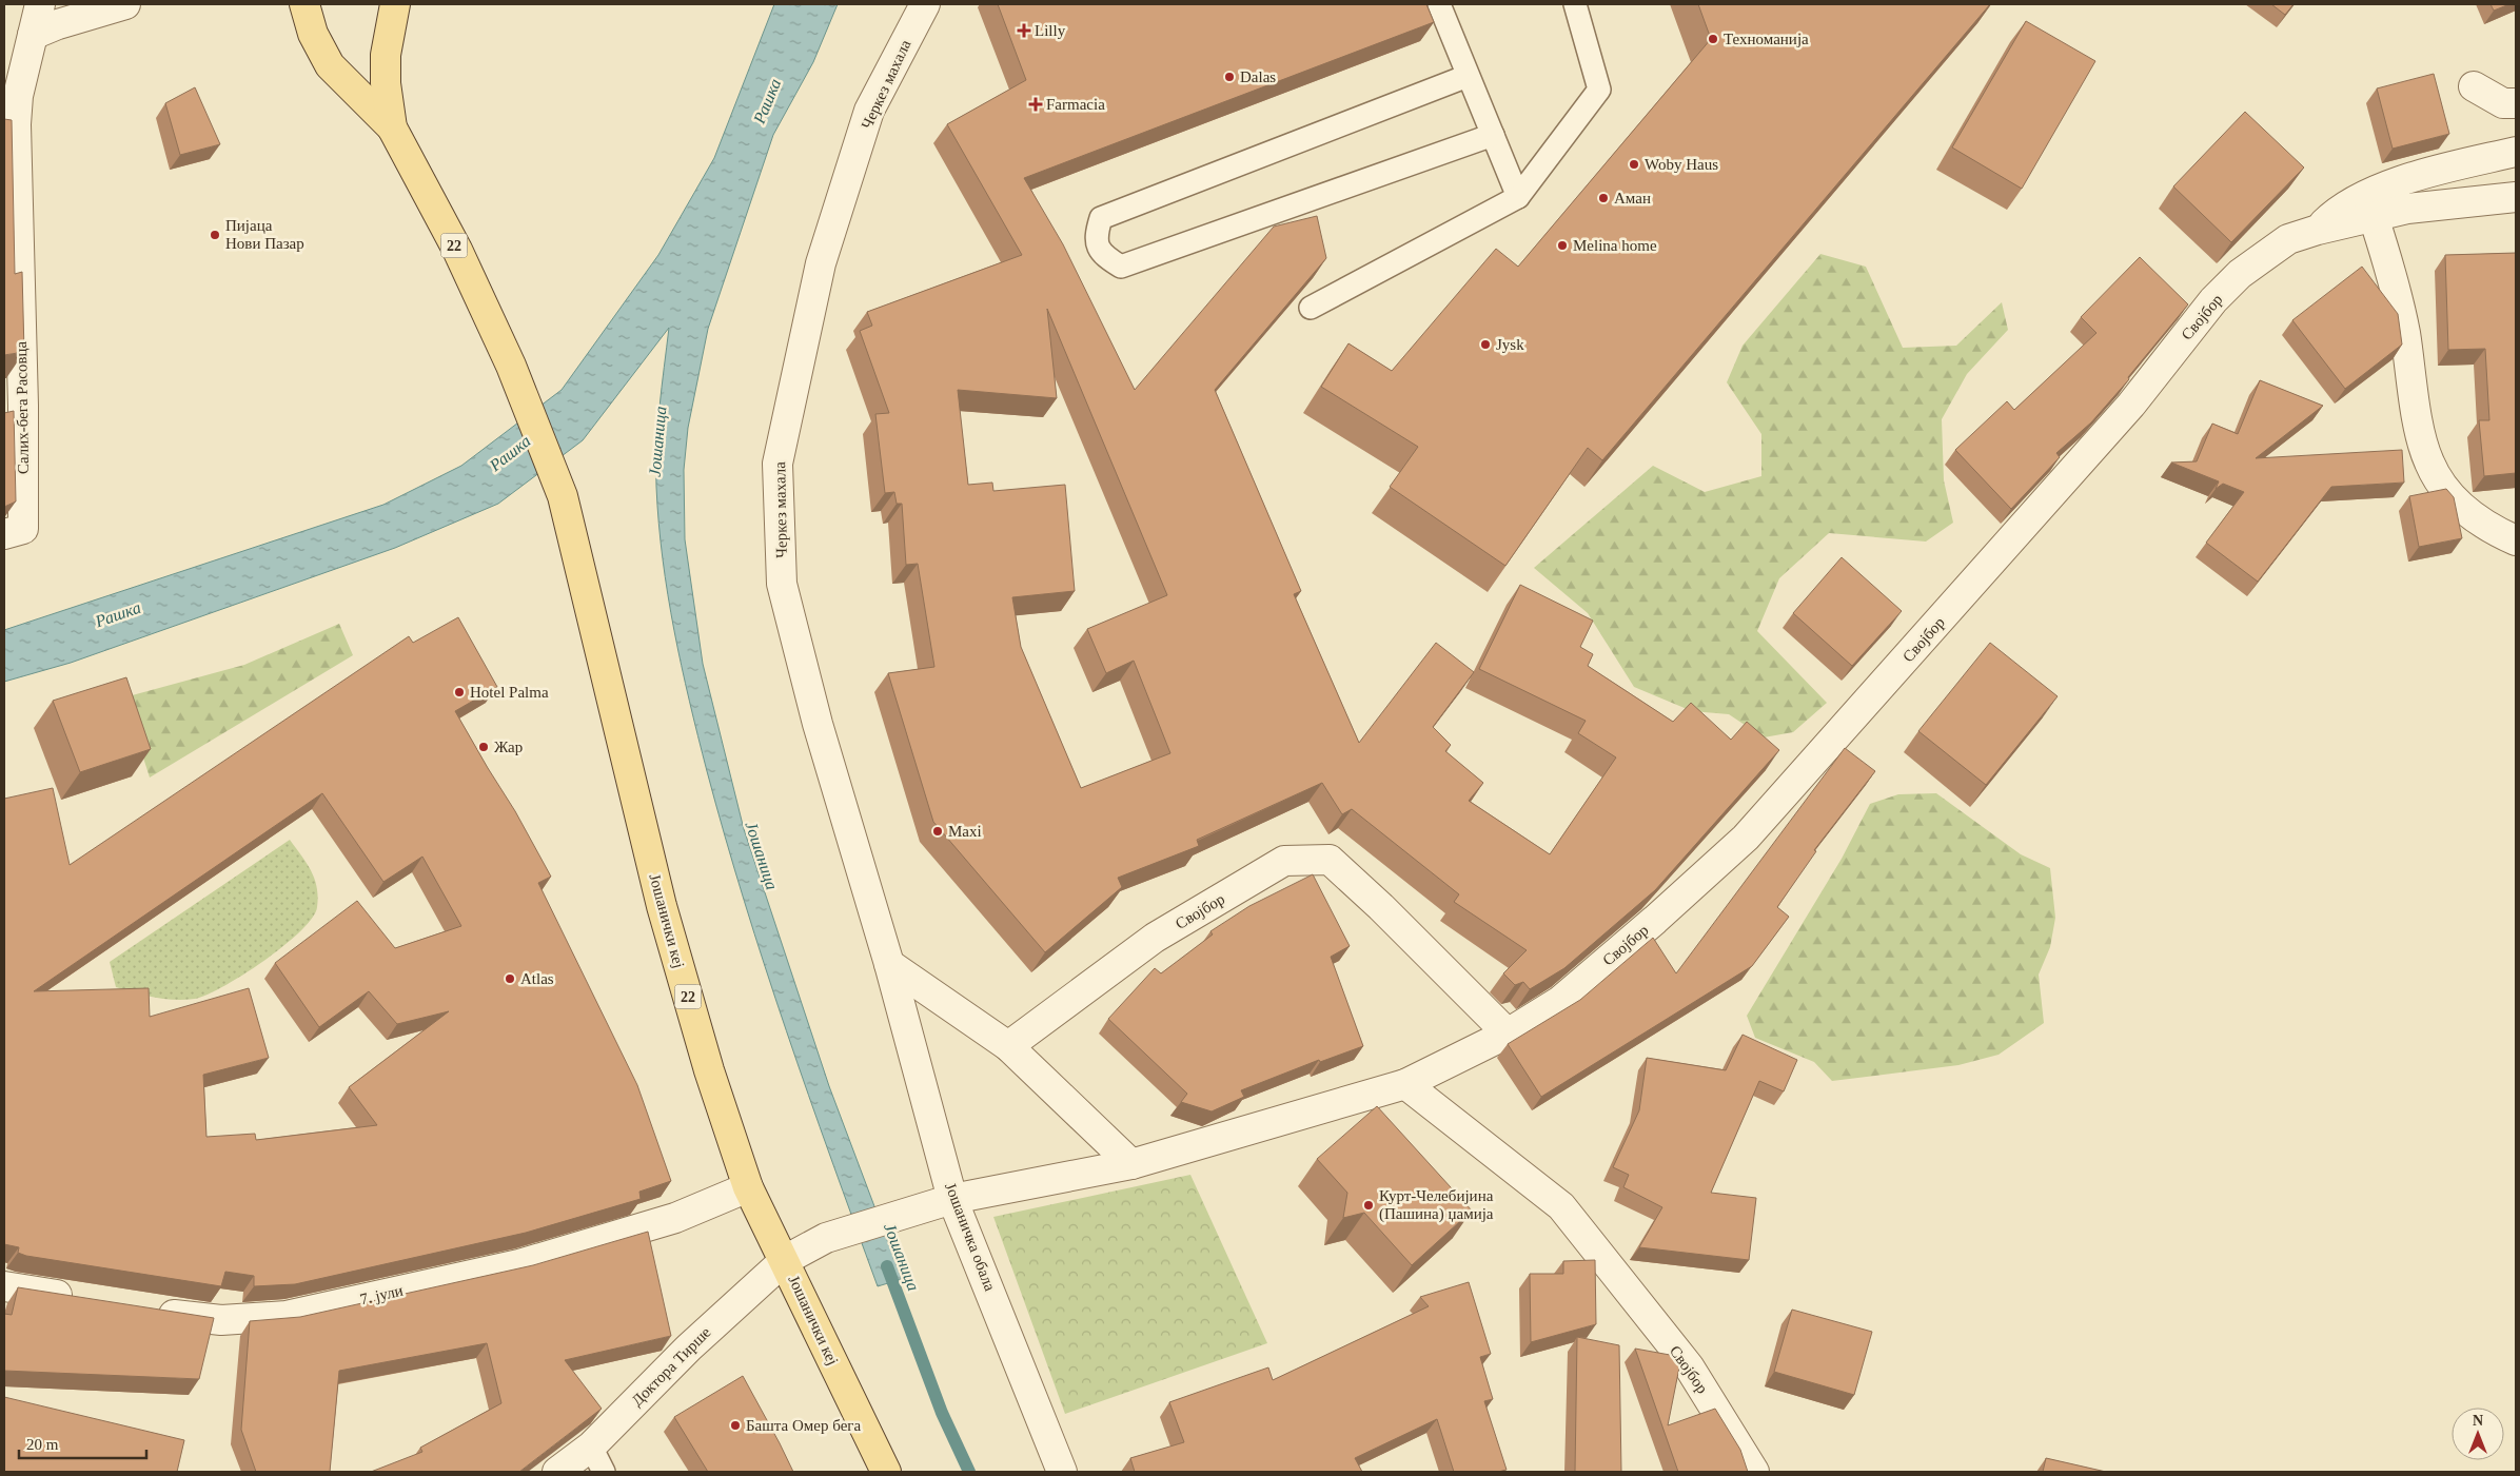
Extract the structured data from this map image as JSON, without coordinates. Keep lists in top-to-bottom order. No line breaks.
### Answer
{"streets":{"main road":["22","Јошанички кеј"],"street":["Черкез махала","Својбор","Салих-бега Расовца","Јошаничка обала","7. јули","Доктора Тирше"]},"crossings":[["Черкез махала","Јошаничка обала"],["22","Јошанички кеј"],["Својбор","Јошаничка обала"],["Својбор","Доктора Тирше"],["Јошанички кеј","7. јули"],["Јошанички кеј","Доктора Тирше"],["Јошаничка обала","Доктора Тирше"]],"water":["Рашка","Јошаница"],"places":{"health":["Lilly","Farmacia"],"other":["Техноманија","Dalas","Woby Haus","Аман","Пијаца Нови Пазар","Melina home","Jysk","Hotel Palma","Жар","Maxi","Atlas","Курт-Челебијина (Пашина) џамија","Башта Омер бега"]},"scale_bar":"20 m","north":"top"}
